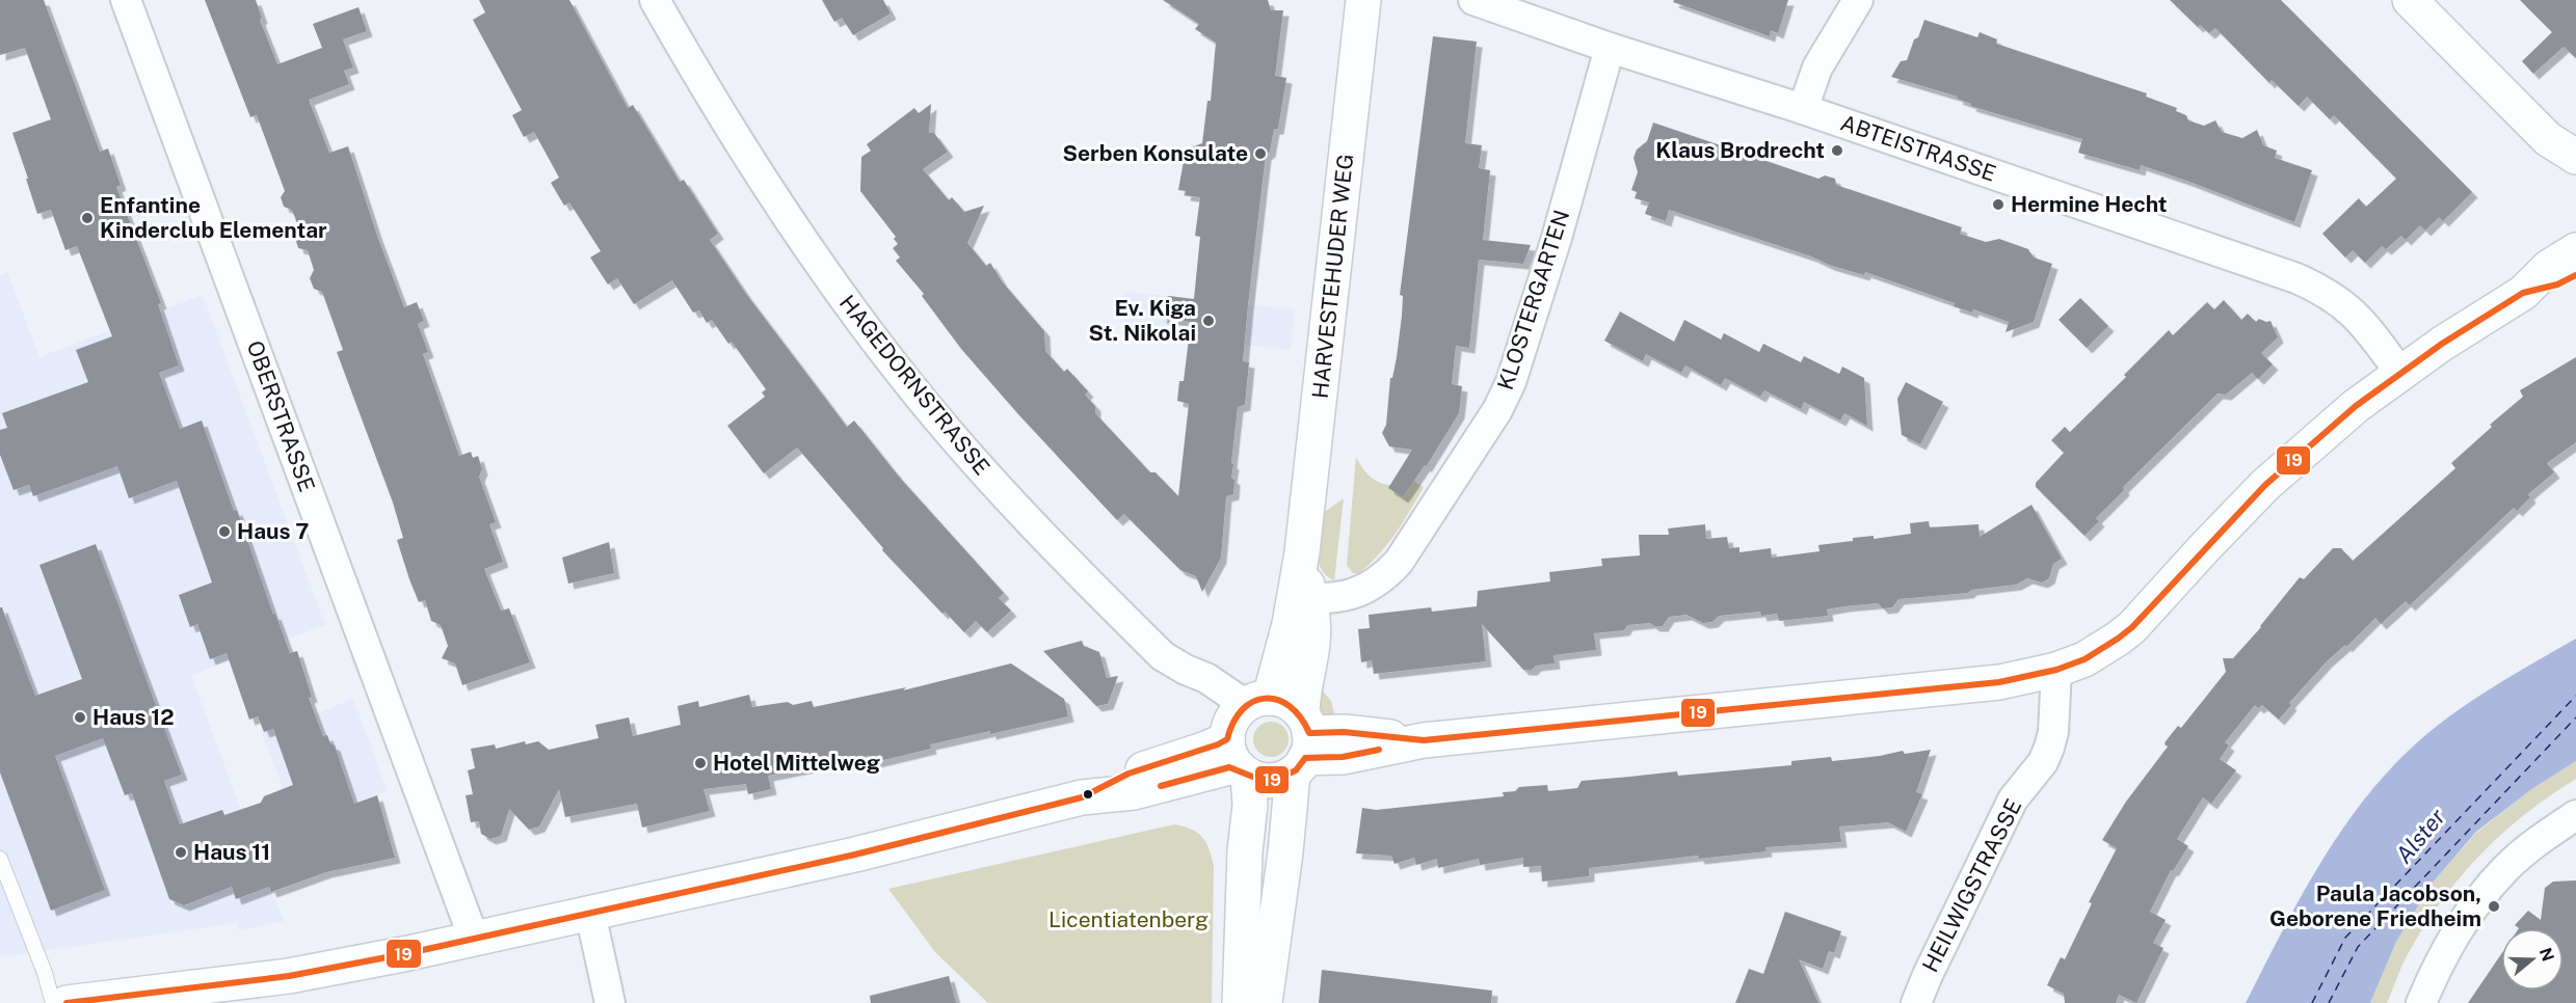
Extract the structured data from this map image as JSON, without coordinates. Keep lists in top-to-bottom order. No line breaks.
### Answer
{"streets":{"street":["ABTEISTRASSE","HARVESTEHUDER WEG","KLOSTERGARTEN","HAGEDORNSTRASSE","OBERSTRASSE","HEILWIGSTRASSE"]},"crossings":[["ABTEISTRASSE","KLOSTERGARTEN"],["HARVESTEHUDER WEG","KLOSTERGARTEN"],["HARVESTEHUDER WEG","HAGEDORNSTRASSE"]],"water":["Alster"],"parks":["Licentiatenberg"],"places":["Klaus Brodrecht","Serben Konsulate","Hermine Hecht","Enfantine Kinderclub Elementar","Ev. Kiga St. Nikolai","Haus 7","Haus 12","Hotel Mittelweg","Haus 11","Paula Jacobson, Geborene Friedheim"],"lines":["transit line 19"],"north":"right"}
